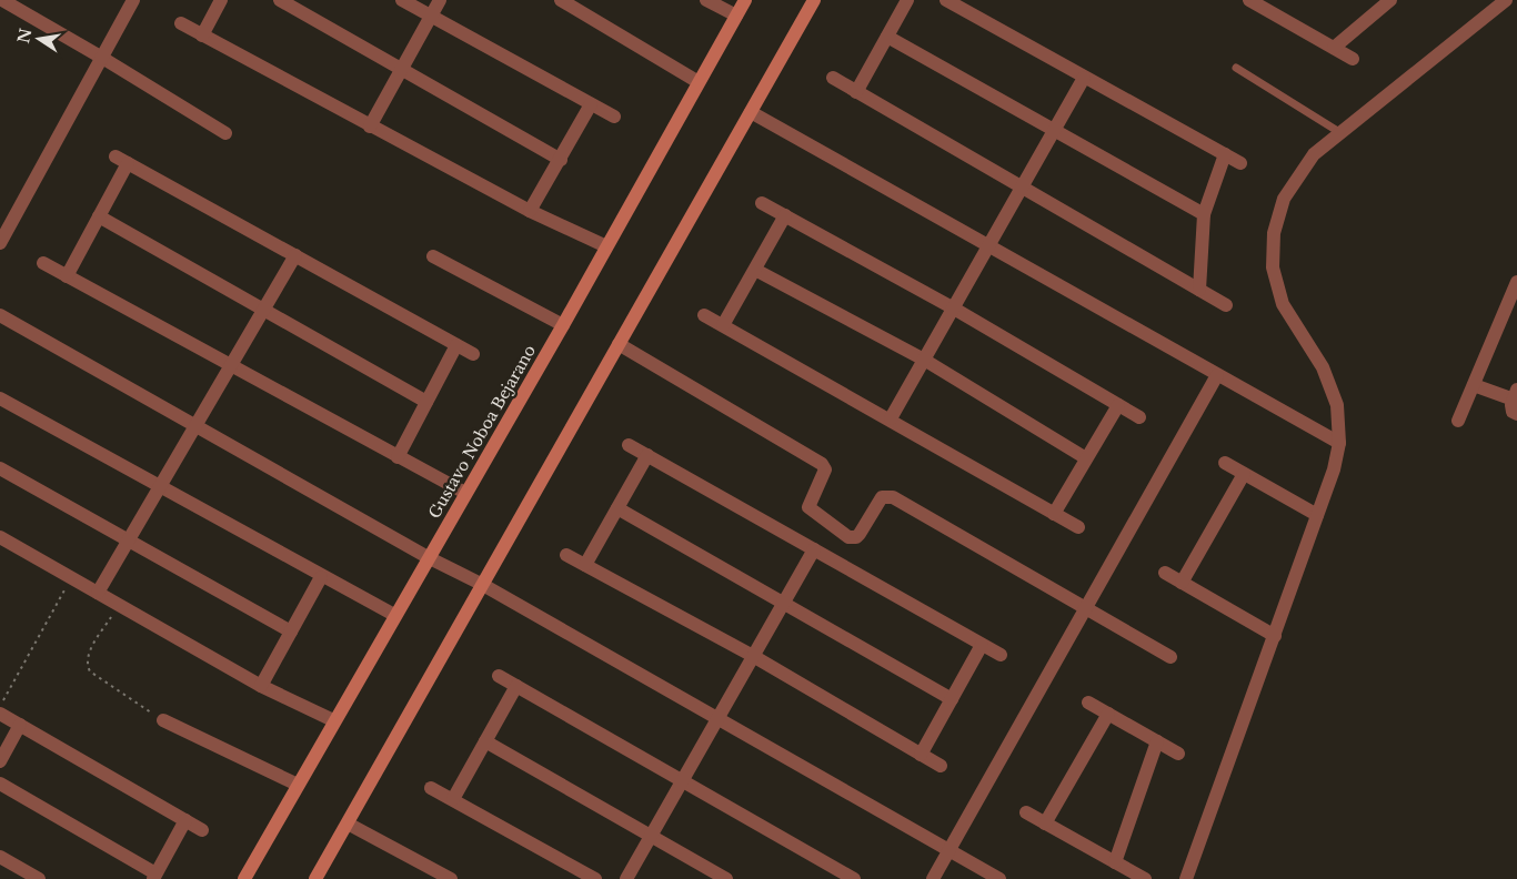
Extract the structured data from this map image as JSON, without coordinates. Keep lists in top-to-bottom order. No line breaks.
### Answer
{"streets":{"street":["Gustavo Noboa Bejarano"]},"north":"left"}
